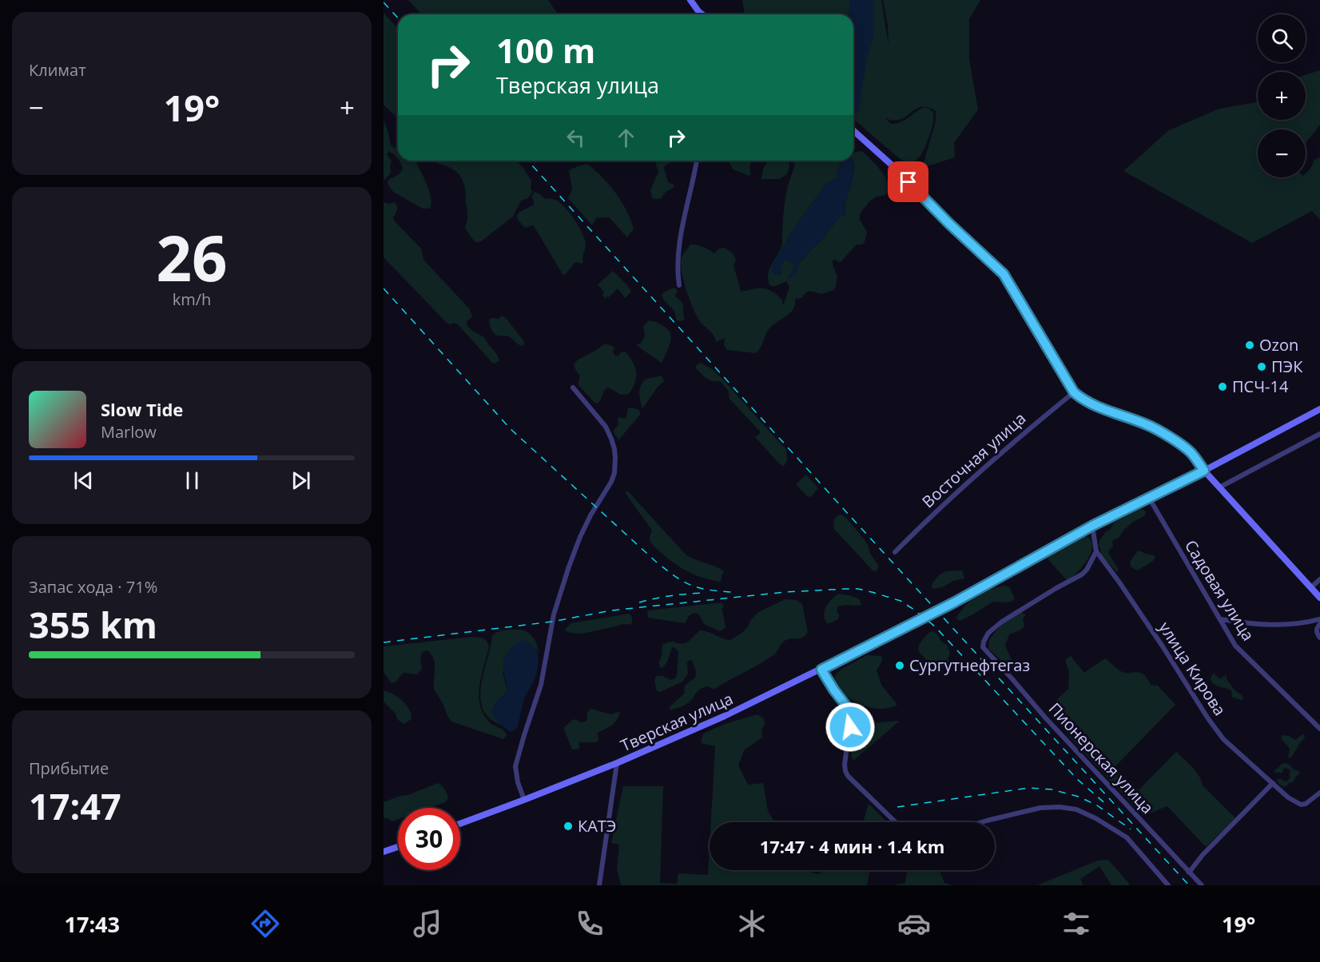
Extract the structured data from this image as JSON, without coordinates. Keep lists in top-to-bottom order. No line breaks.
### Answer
{"streets":{"main road":["Тверская улица"],"street":["Восточная улица","Садовая улица","улица Кирова","Пионерская улица"]},"crossings":[["Садовая улица","Тверская улица"],["улица Кирова","Тверская улица"],["улица Кирова","Пионерская улица"]],"places":["Ozon","ПЭК","ПСЧ-14","Сургутнефтегаз","КАТЭ"],"page":{"tile":["Климат",["26","km/h"],["Запас хода · 71%","355 km"],["Прибытие","17:47"]],"map_buttons":["+","−"],"turn":["100 m","Тверская улица"],"heat":["−","19°","+"],"song":["Slow Tide","Marlow"],"limit":"30","trip":"17:47 · 4 мин · 1.4 km","tabs":["17:43","19°"]}}
